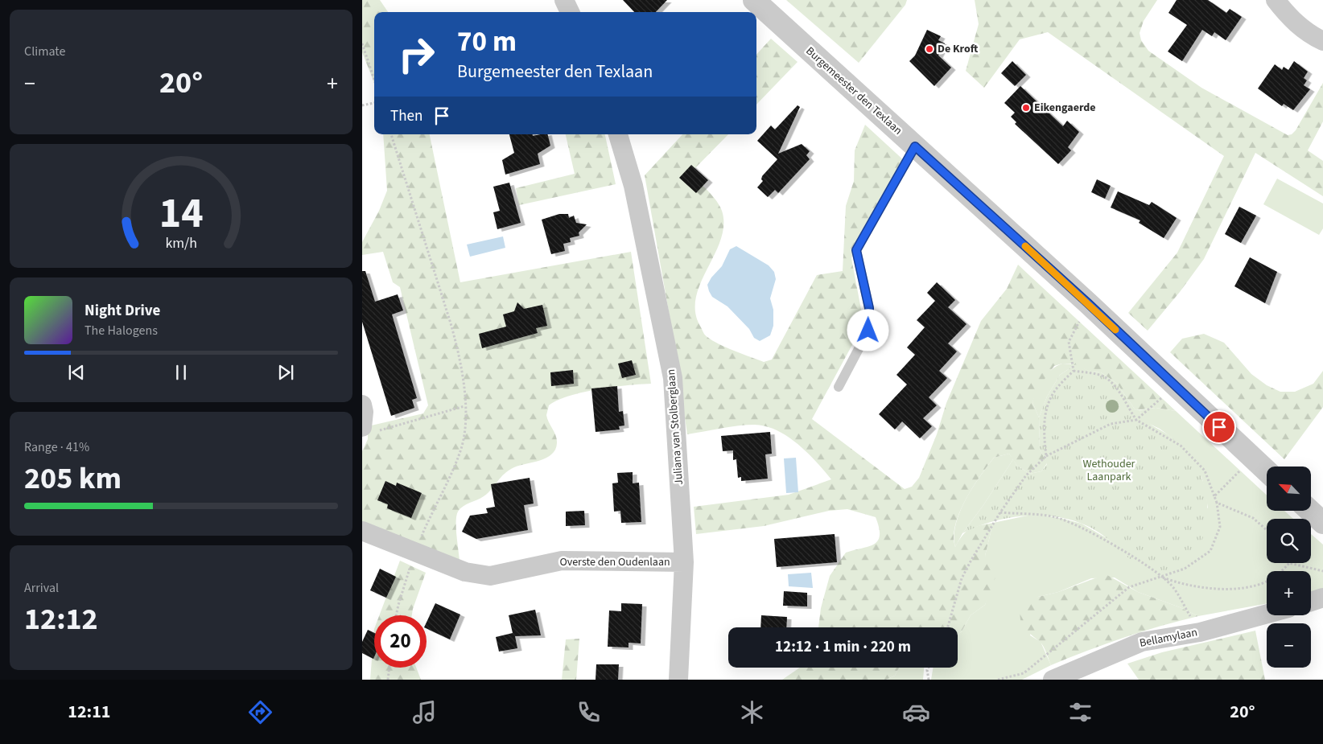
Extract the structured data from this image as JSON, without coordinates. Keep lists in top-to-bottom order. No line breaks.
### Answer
{"streets":{"street":["Burgemeester den Texlaan","Juliana van Stolberglaan","Overste den Oudenlaan","Bellamylaan"]},"crossings":[["Juliana van Stolberglaan","Overste den Oudenlaan"]],"parks":["Wethouder Laanpark"],"places":["De Kroft","Eikengaerde"],"north":"top left","page":{"tile":["Climate",["Range · 41%","205 km"],["Arrival","12:12"]],"turn":["70 m","Burgemeester den Texlaan"],"heat":["−","20°","+"],"then":"Then","song":["Night Drive","The Halogens"],"map_buttons":["+","−"],"limit":"20","trip":"12:12 · 1 min · 220 m","tabs":["12:11","20°"],"gauge":["14","km/h"]}}
